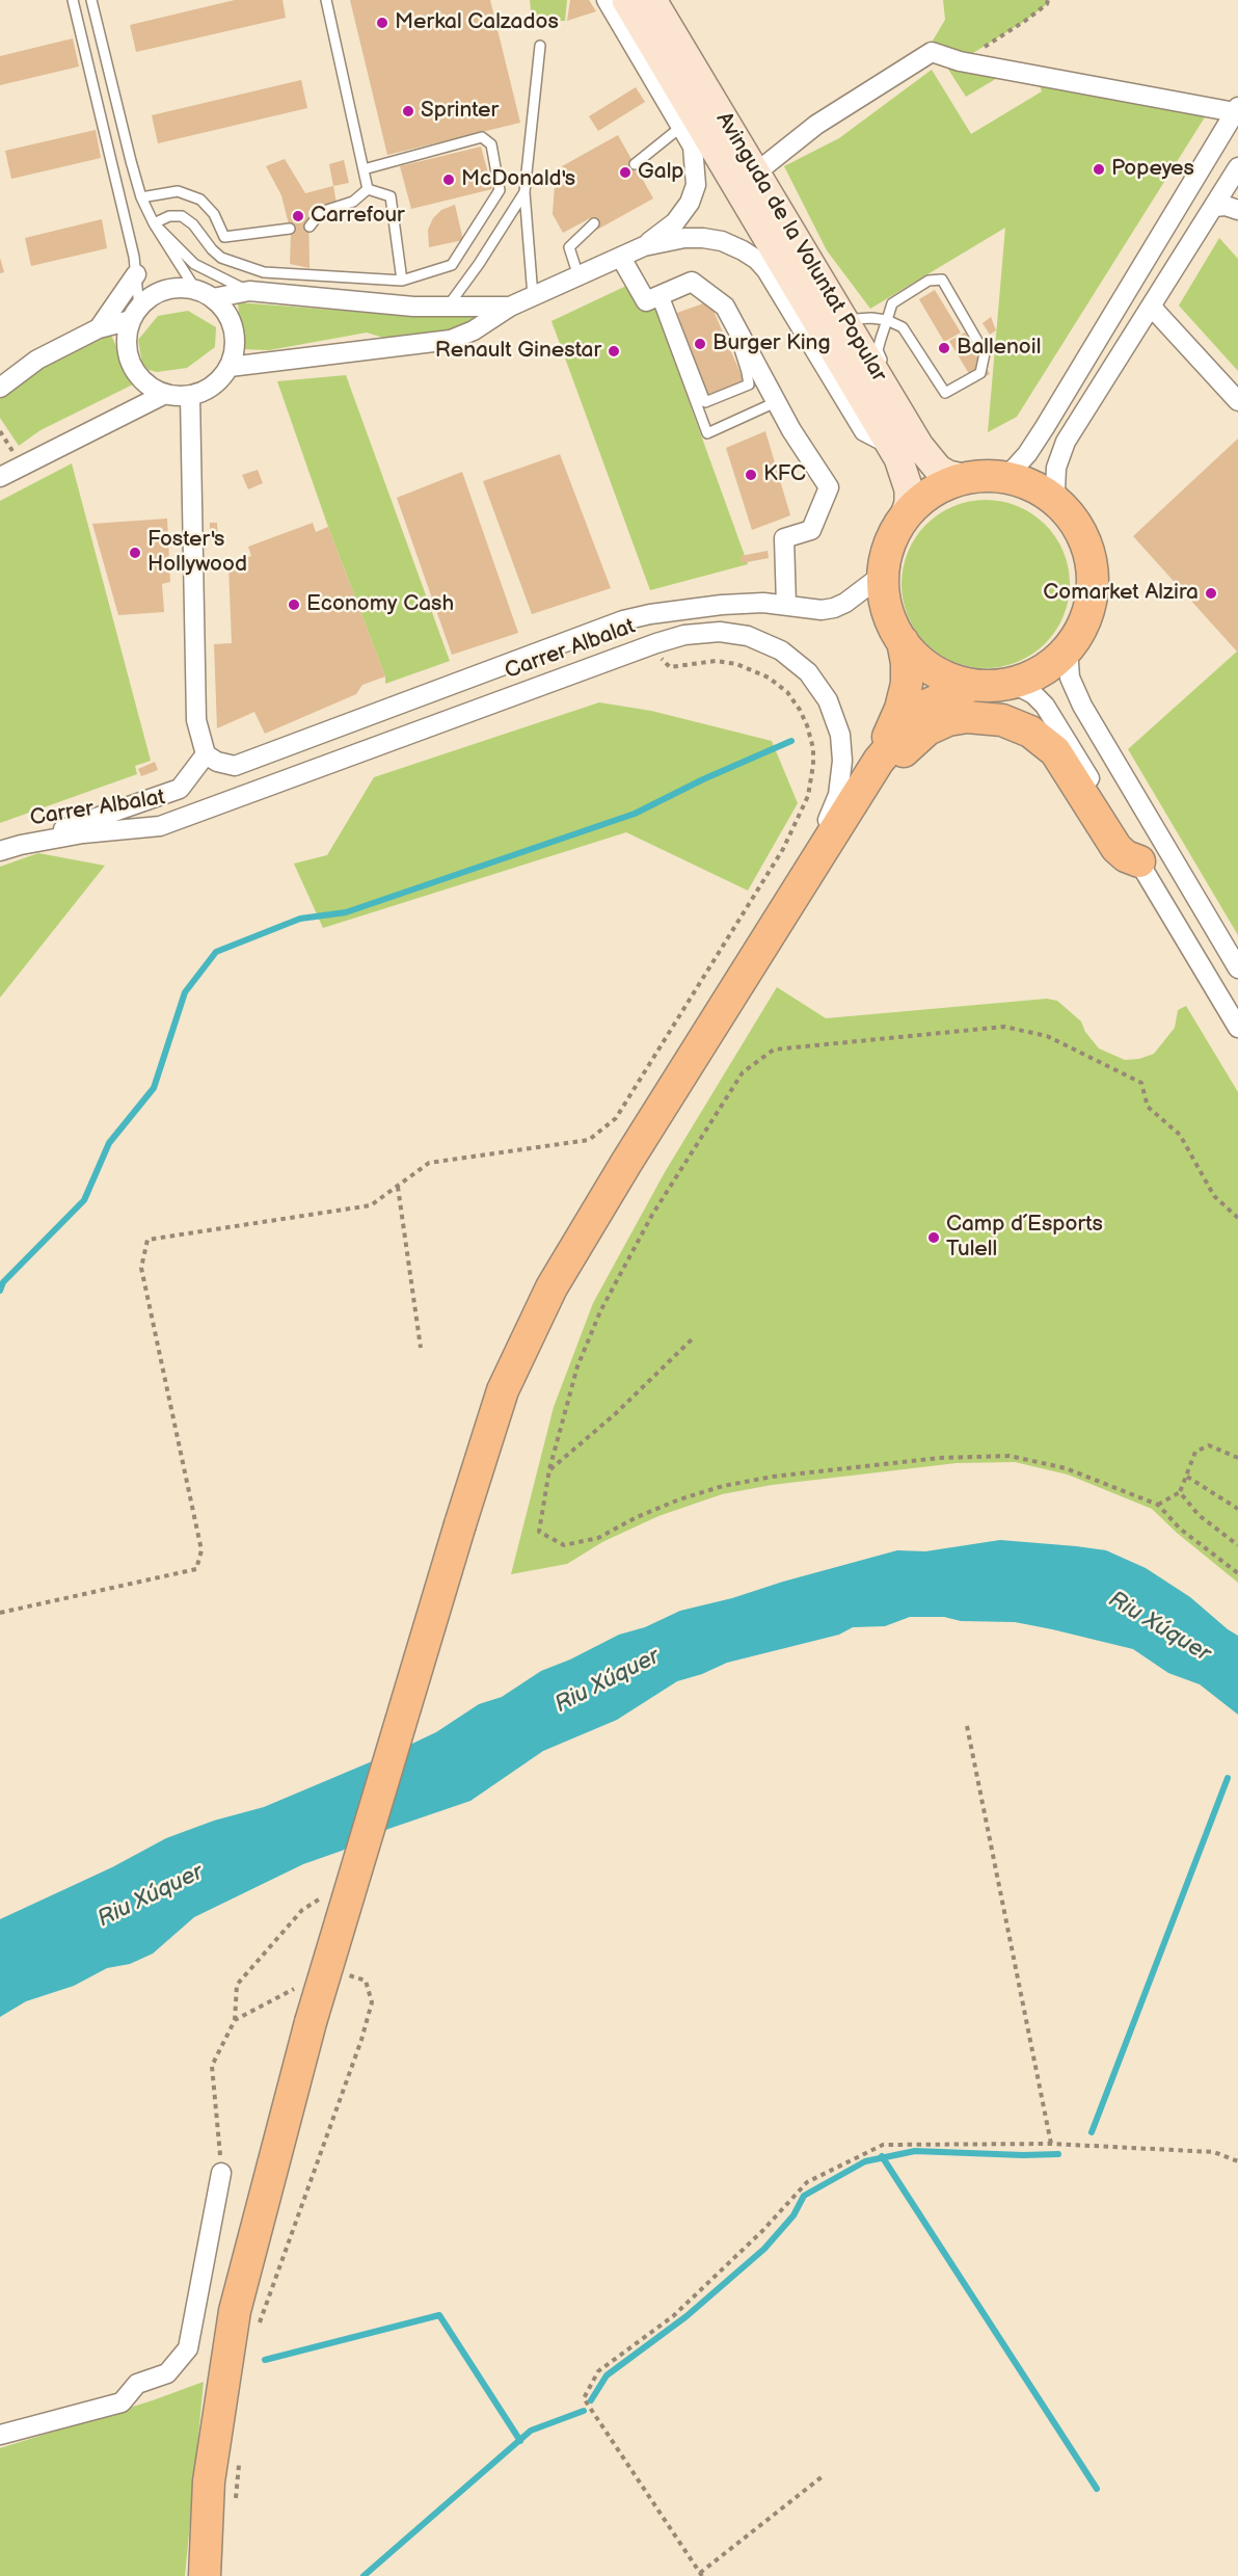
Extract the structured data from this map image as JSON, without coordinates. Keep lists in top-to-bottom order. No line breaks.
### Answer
{"streets":{"main road":["Avinguda de la Voluntat Popular"],"street":["Carrer Albalat"]},"crossings":[["Avinguda de la Voluntat Popular","Carrer Albalat"]],"water":["Riu Xúquer"],"places":["Merkal Calzados","Sprinter","Popeyes","Galp","McDonald's","Carrefour","Burger King","Ballenoil","Renault Ginestar","KFC","Foster's Hollywood","Comarket Alzira","Economy Cash","Camp d´Esports Tulell"]}
